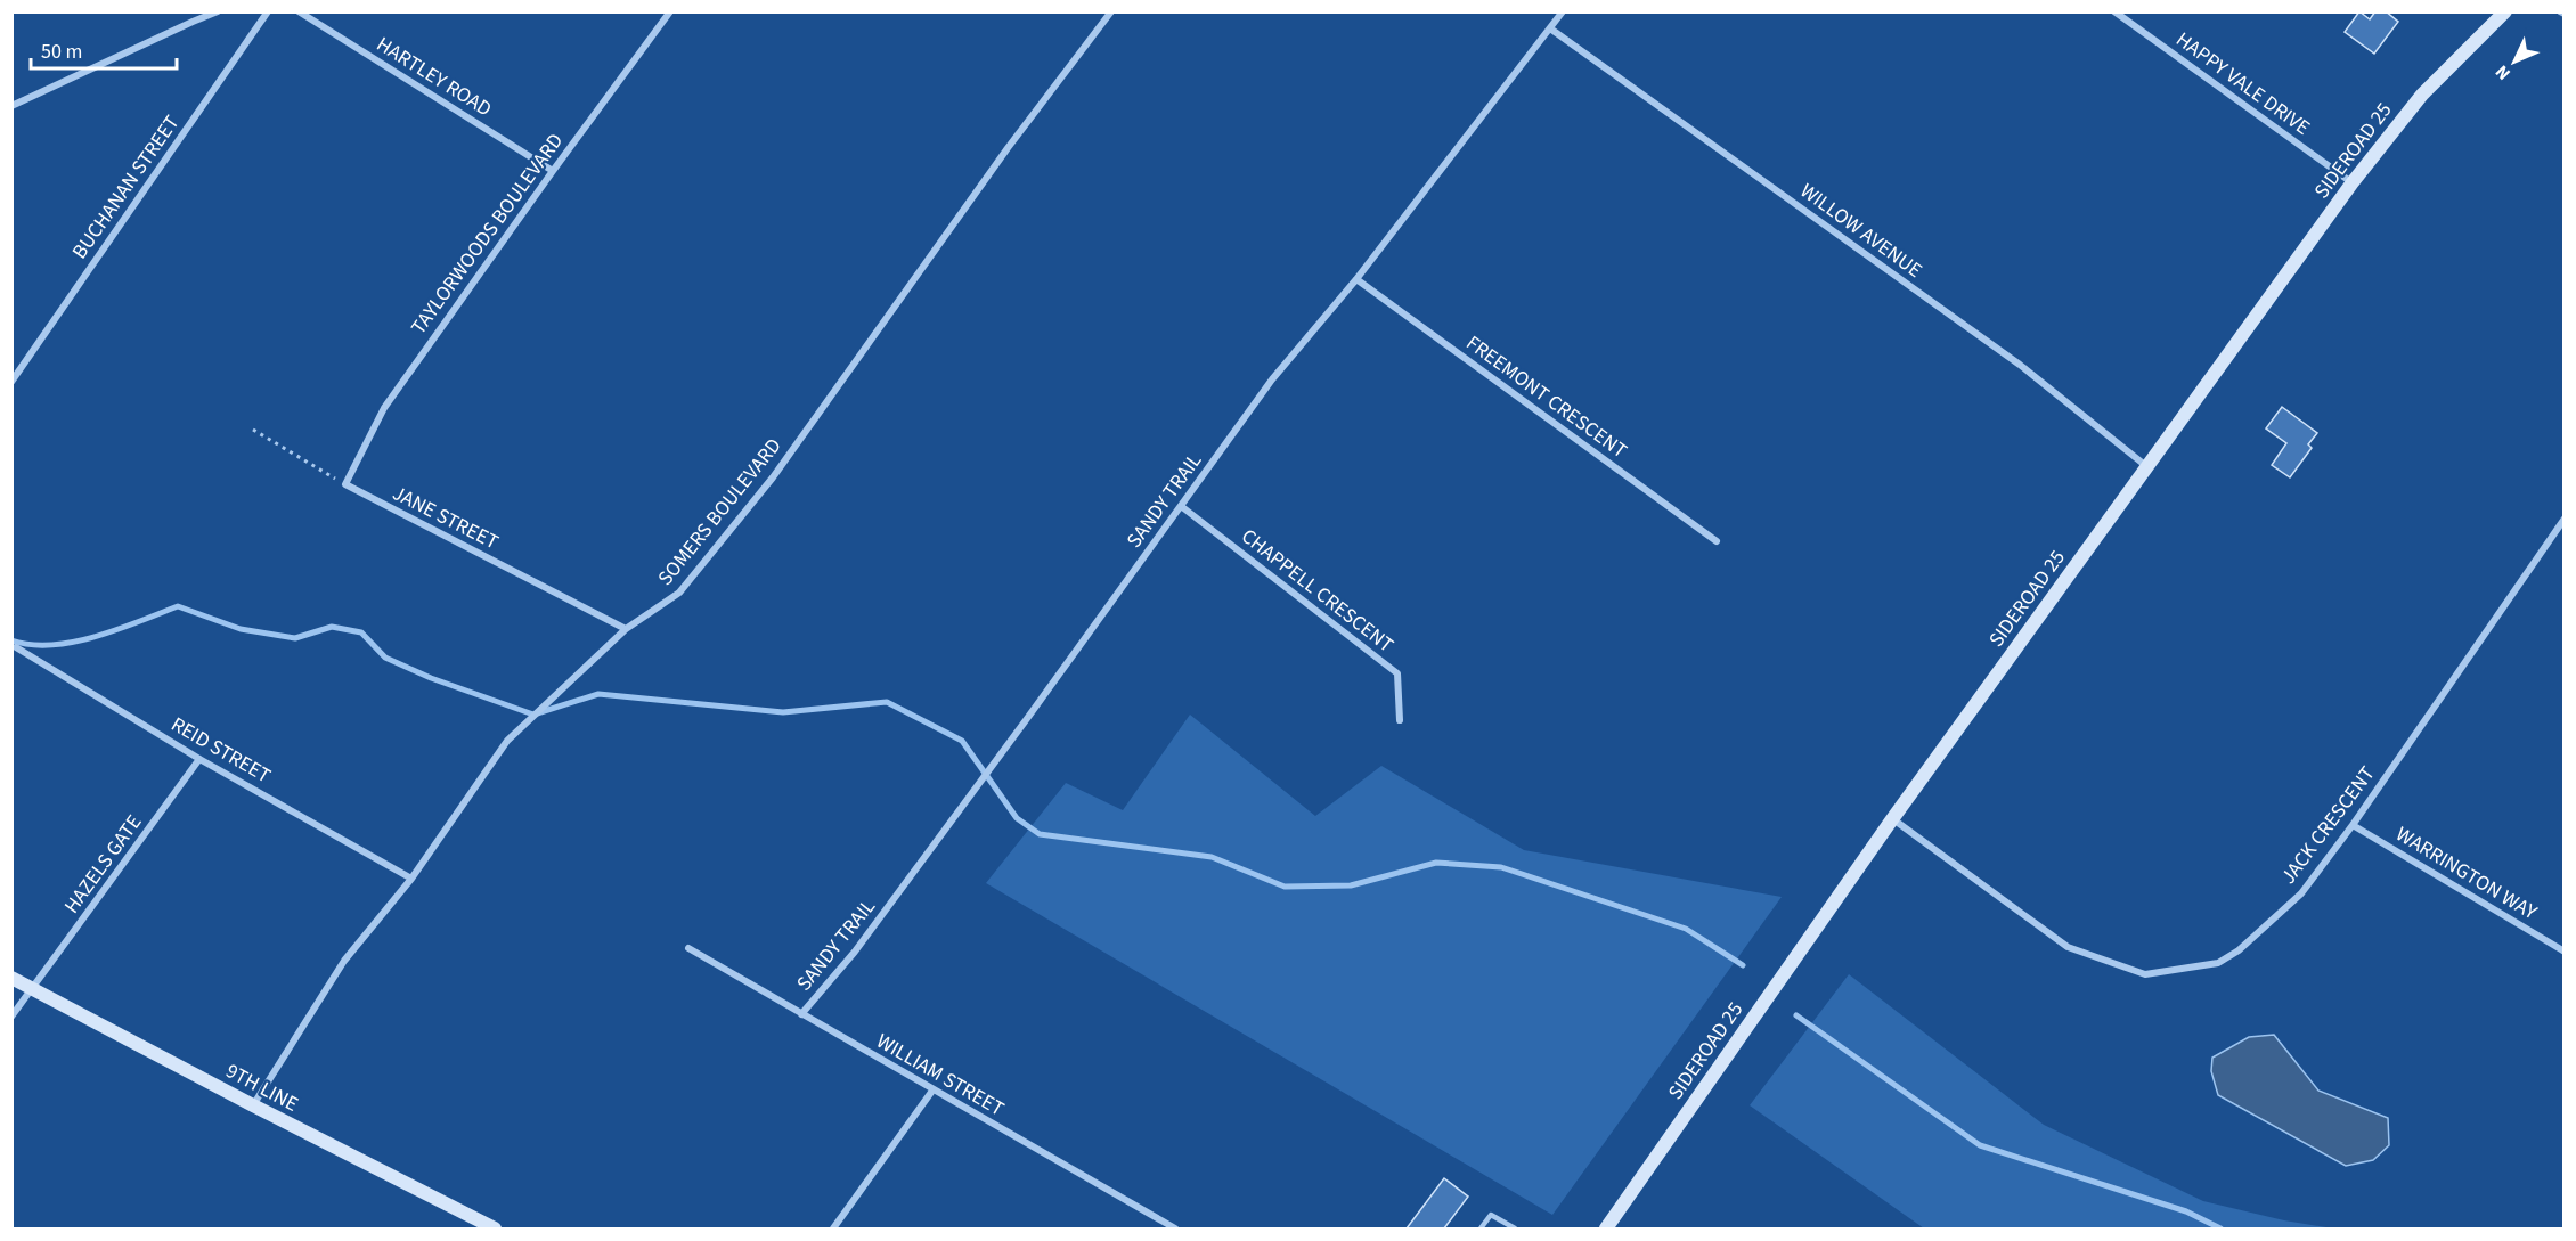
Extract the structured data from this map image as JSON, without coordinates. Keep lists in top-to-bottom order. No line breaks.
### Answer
{"streets":{"main road":["SIDEROAD 25","9TH LINE"],"street":["HARTLEY ROAD","HAPPY VALE DRIVE","BUCHANAN STREET","WILLOW AVENUE","TAYLORWOODS BOULEVARD","FREEMONT CRESCENT","SANDY TRAIL","SOMERS BOULEVARD","JANE STREET","CHAPPELL CRESCENT","REID STREET","JACK CRESCENT","HAZELS GATE","WARRINGTON WAY","WILLIAM STREET"]},"crossings":[["HARTLEY ROAD","TAYLORWOODS BOULEVARD"],["HAPPY VALE DRIVE","SIDEROAD 25"],["SIDEROAD 25","WILLOW AVENUE"],["SIDEROAD 25","JACK CRESCENT"],["WILLOW AVENUE","SANDY TRAIL"],["TAYLORWOODS BOULEVARD","JANE STREET"],["FREEMONT CRESCENT","SANDY TRAIL"],["SANDY TRAIL","CHAPPELL CRESCENT"],["SANDY TRAIL","WILLIAM STREET"],["SOMERS BOULEVARD","JANE STREET"],["SOMERS BOULEVARD","REID STREET"],["SOMERS BOULEVARD","9TH LINE"],["REID STREET","HAZELS GATE"],["JACK CRESCENT","WARRINGTON WAY"],["HAZELS GATE","9TH LINE"]],"scale_bar":"50 m","north":"bottom left"}
